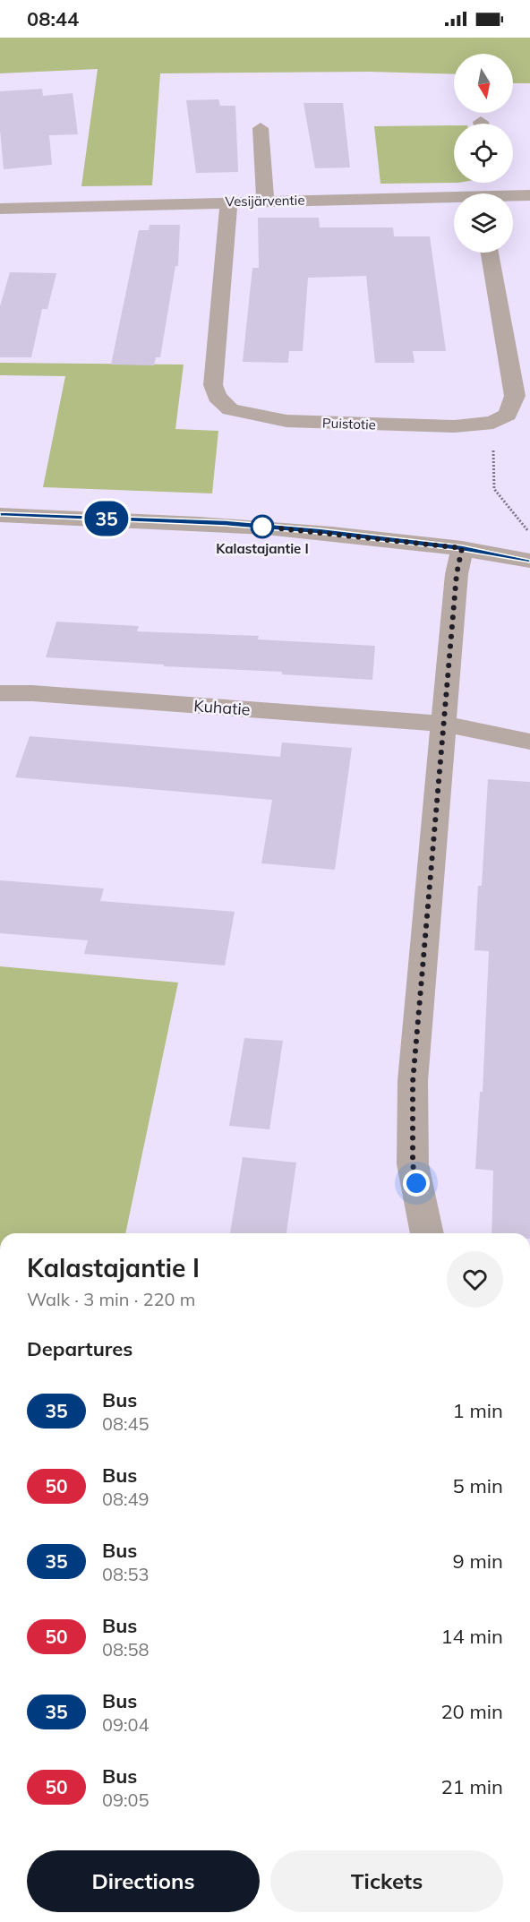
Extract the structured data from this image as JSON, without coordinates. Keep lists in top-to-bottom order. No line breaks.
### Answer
{"streets":{"street":["Vesijärventie","Puistotie","Kuhatie"]},"crossings":[["Vesijärventie","Puistotie"]],"places":["Kalastajantie I"],"lines":["bus line 35"],"north":"bottom","page":{"status":"08:44","on_map":"35","heading":[["Kalastajantie I","Walk · 3 min · 220 m"],"Departures"],"list":[{"mark":"35","name":"Bus","note":"08:45","value":"1 min"},{"mark":"50","name":"Bus","note":"08:49","value":"5 min"},{"mark":"35","name":"Bus","note":"08:53","value":"9 min"},{"mark":"50","name":"Bus","note":"08:58","value":"14 min"},{"mark":"35","name":"Bus","note":"09:04","value":"20 min"},{"mark":"50","name":"Bus","note":"09:05","value":"21 min"}],"buttons":["Directions","Tickets"]}}
